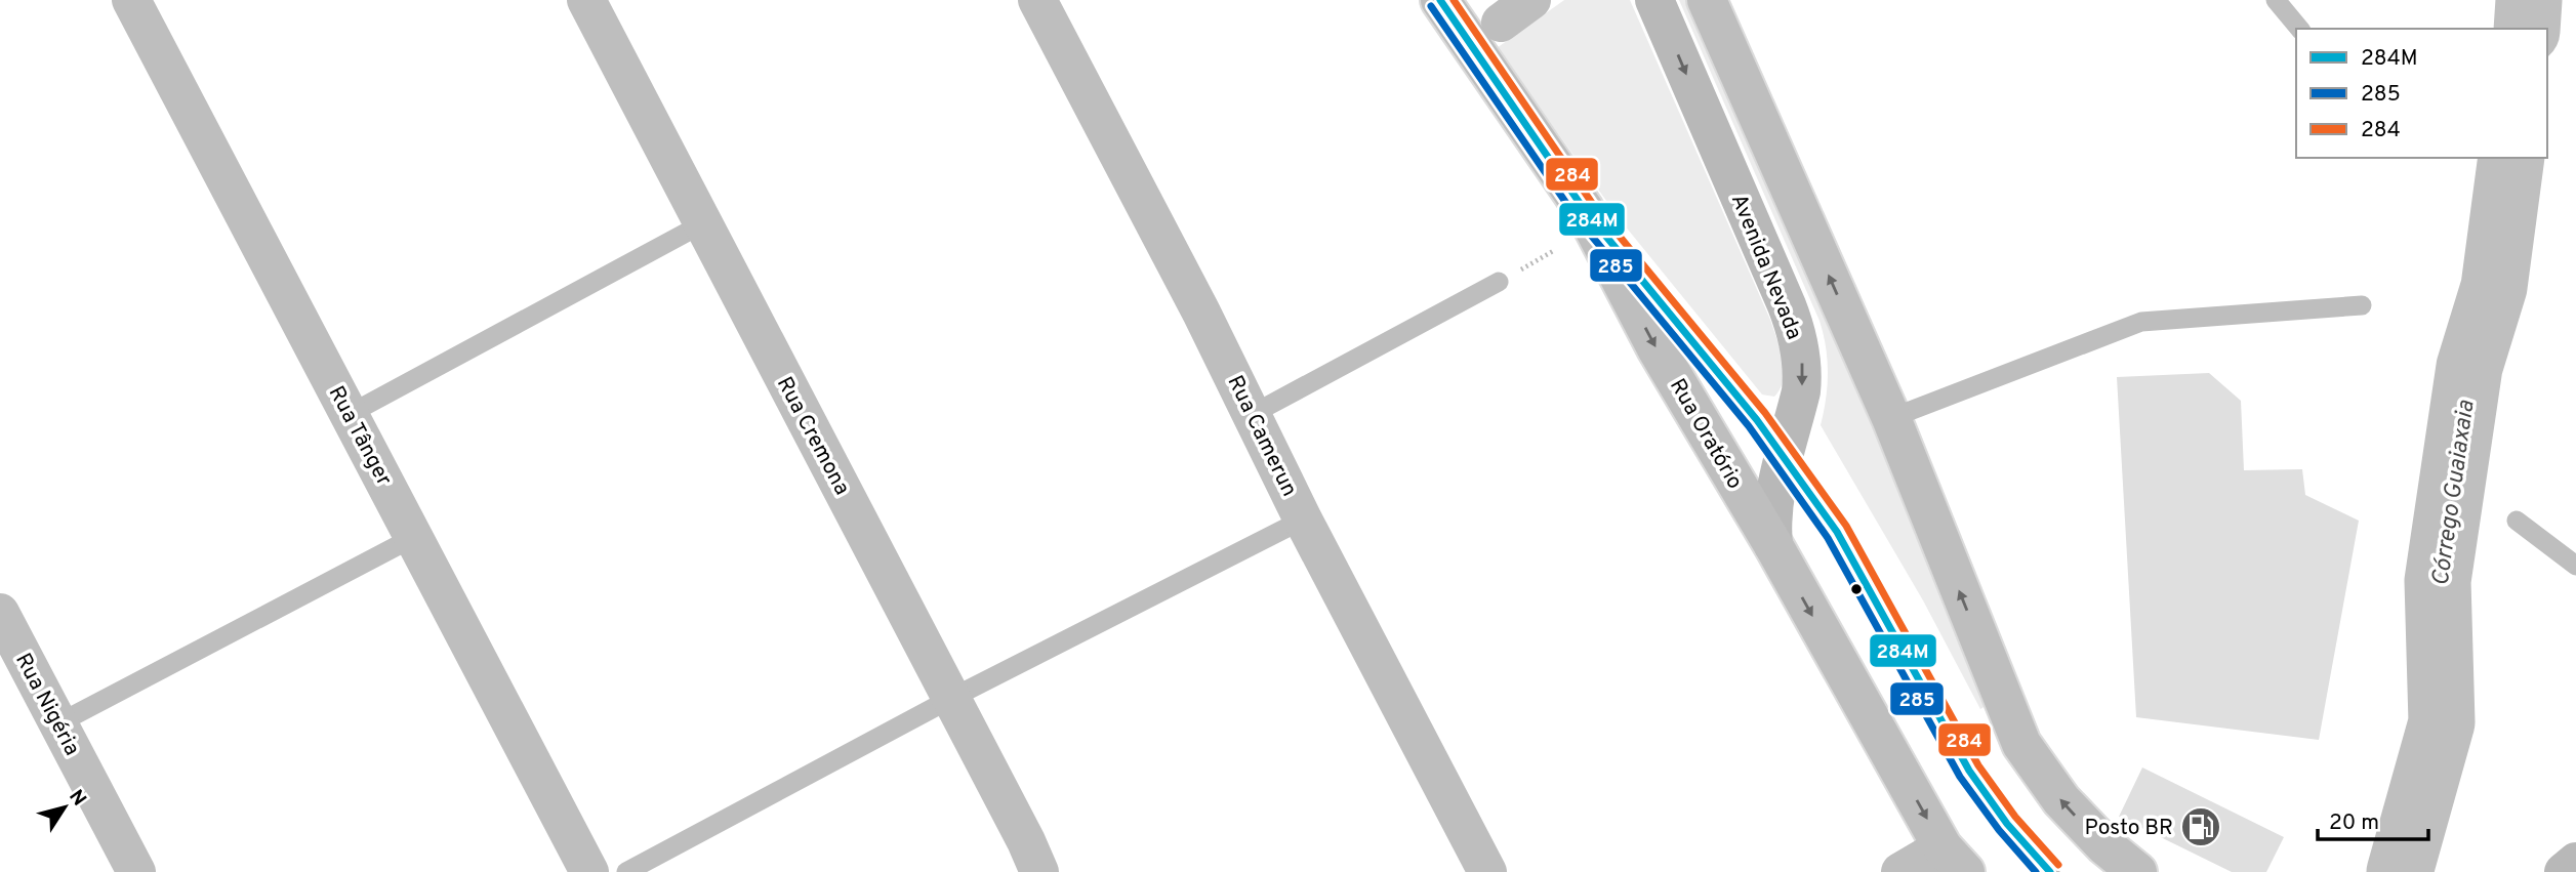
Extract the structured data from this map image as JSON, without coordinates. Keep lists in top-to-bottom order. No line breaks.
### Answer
{"streets":{"main road":["Avenida Nevada"],"street":["Rua Oratório","Rua Tânger","Rua Cremona","Rua Camerun","Rua Nigéria"]},"crossings":[["Avenida Nevada","Rua Oratório"]],"one_way":["Avenida Nevada"],"water":["Córrego Guaiaxaia"],"places":{"fuel station":["Posto BR"]},"lines":["transit line 284M","transit line 284","transit line 285"],"legend":["284M","285","284"],"scale_bar":"20 m","north":"top right"}
